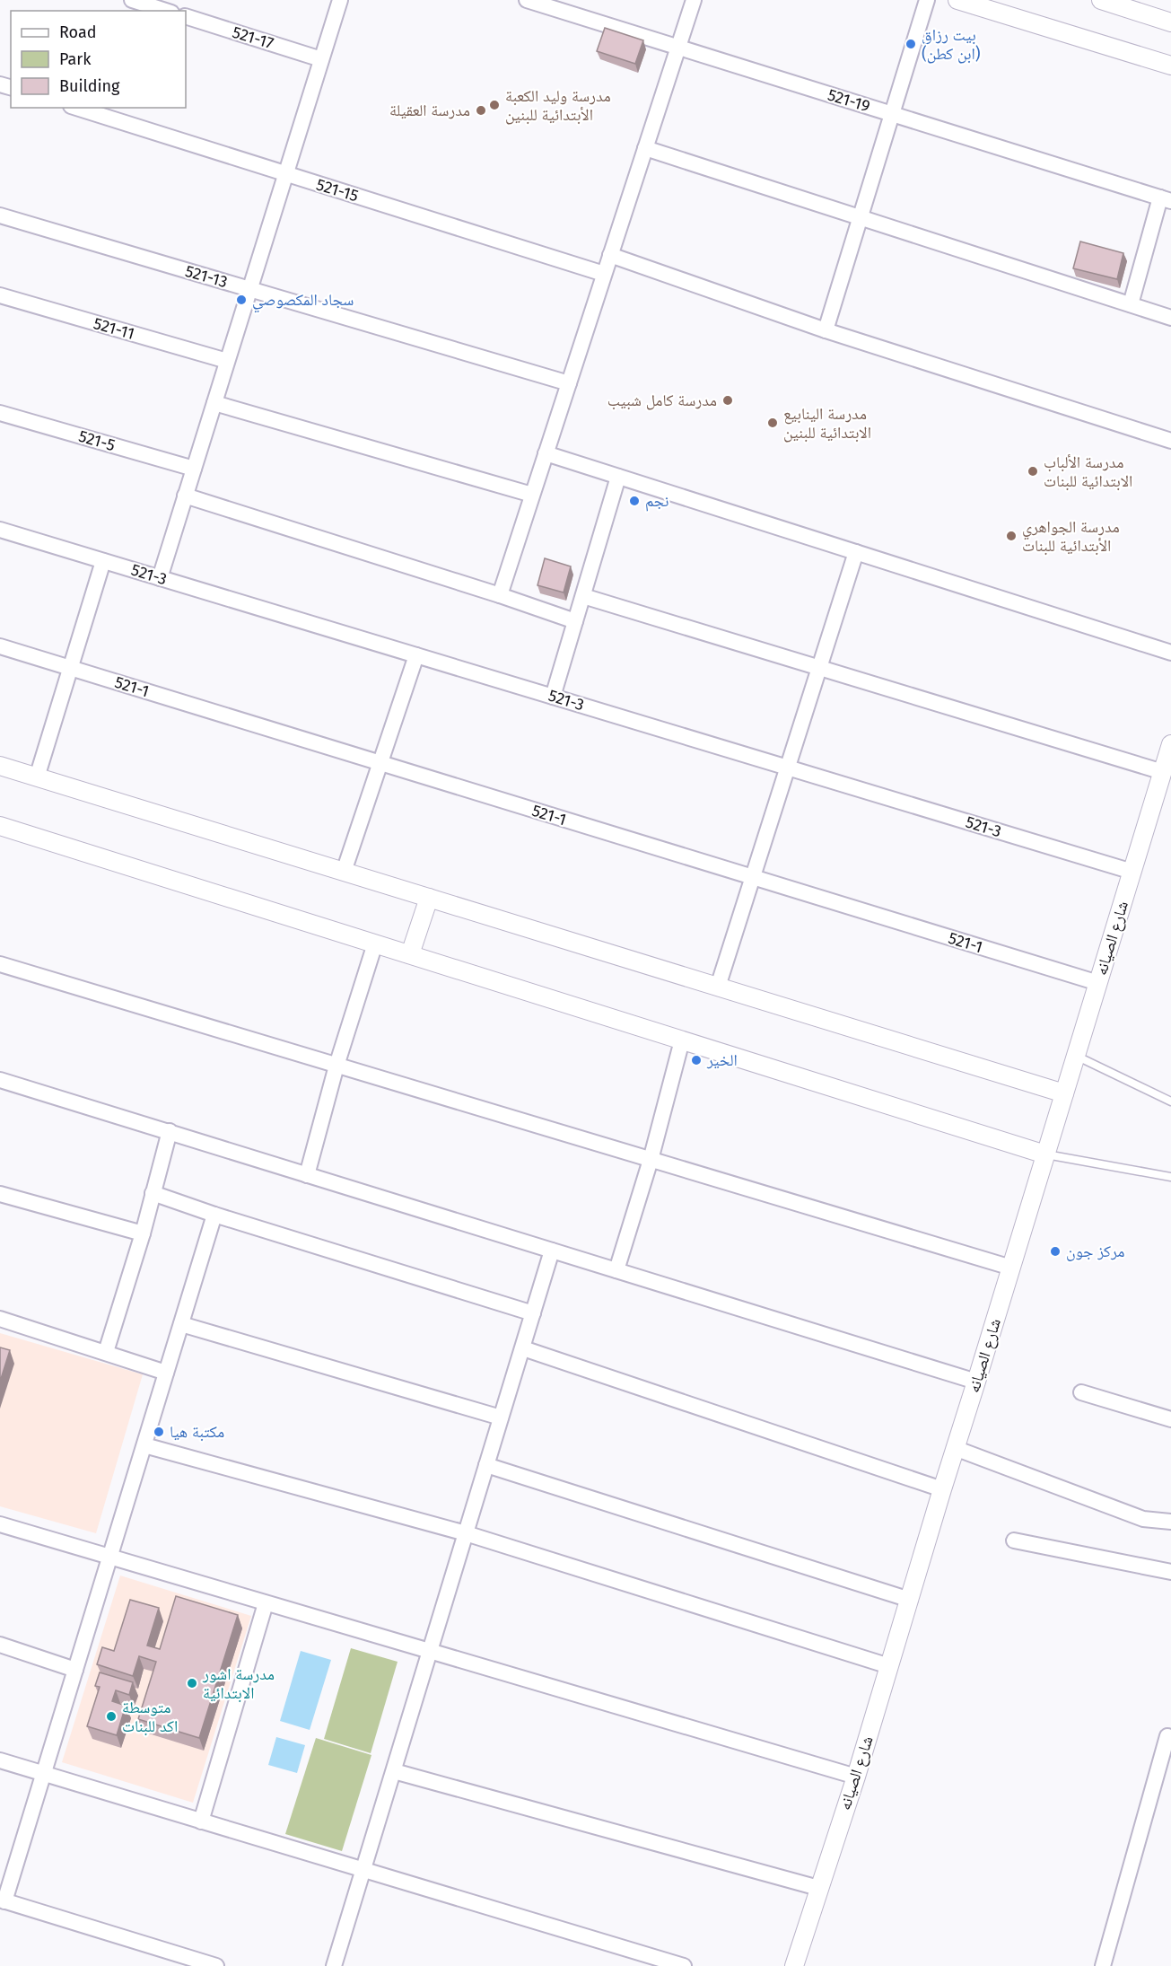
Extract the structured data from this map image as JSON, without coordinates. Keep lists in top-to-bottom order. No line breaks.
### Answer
{"streets":{"street":["521-17","521-19","521-15","521-13","521-11","521-5","521-3","521-1","شارع الصيانه"]},"crossings":[["521-3","شارع الصيانه"],["521-1","شارع الصيانه"]],"places":["بيت رزاق (ابن كطن)","مدرسة وليد الكعبة الأبتدائية للبنين","مدرسة العقيلة","سجاد المكصوصي","مدرسة كامل شبيب","مدرسة الينابيع الابتدائية للبنين","مدرسة الألباب الابتدائية للبنات","نجم","مدرسة الجواهري الأبتدائية للبنات","الخير","مركز جون","مكتبة هيا","مدرسة اشور الابتدائية","متوسطة اكد للبنات"],"legend":["Road","Park","Building"]}
